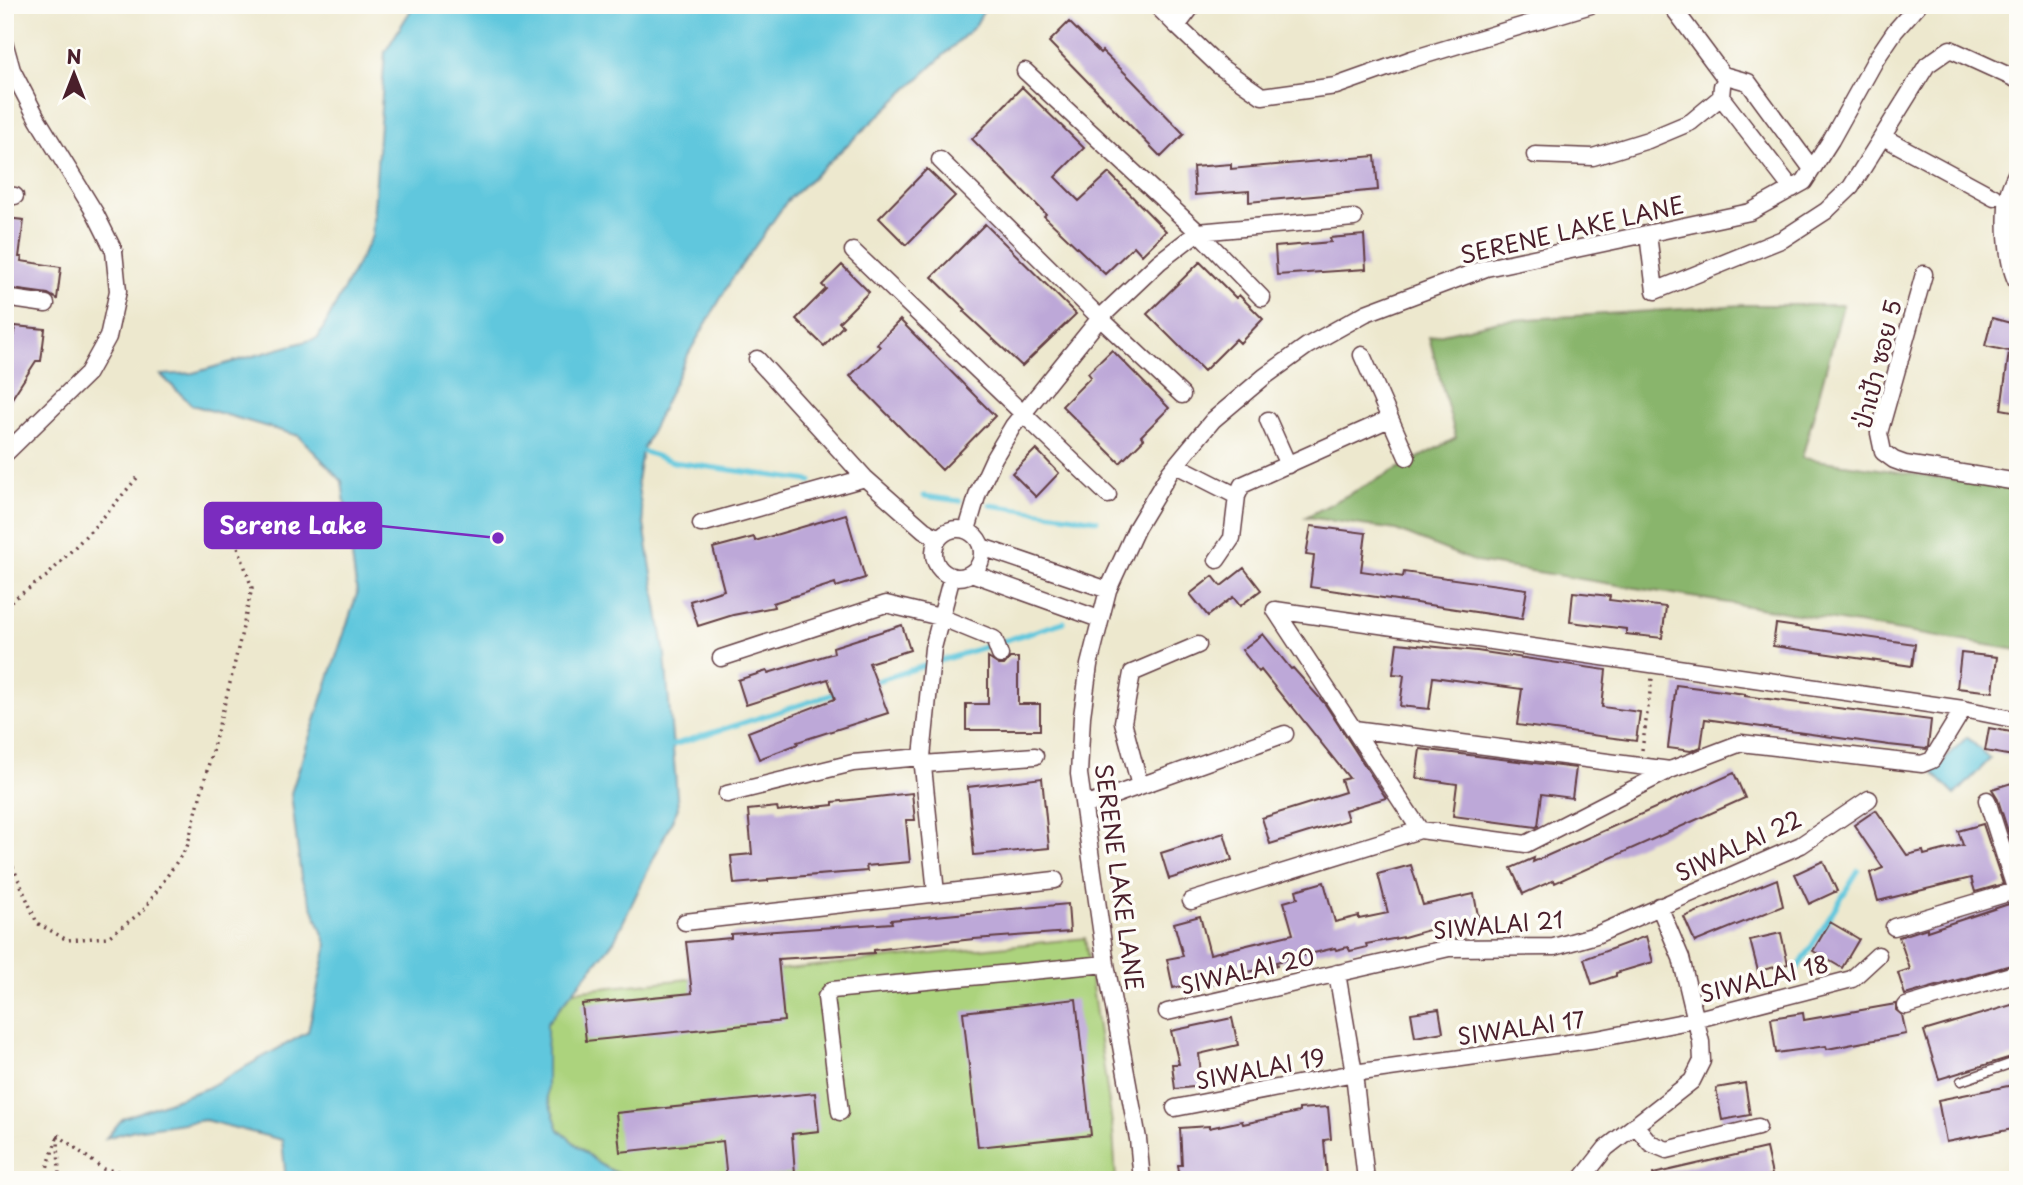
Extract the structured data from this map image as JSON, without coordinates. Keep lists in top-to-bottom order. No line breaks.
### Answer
{"streets":{"street":["SERENE LAKE LANE","ป่าเป้า ซอย 5","SIWALAI 22","SIWALAI 21","SIWALAI 20","SIWALAI 18","SIWALAI 17","SIWALAI 19"]},"crossings":[["SIWALAI 22","SIWALAI 21"],["SIWALAI 21","SIWALAI 20"],["SIWALAI 18","SIWALAI 17"],["SIWALAI 17","SIWALAI 19"]],"places":["Serene Lake"],"north":"top"}
